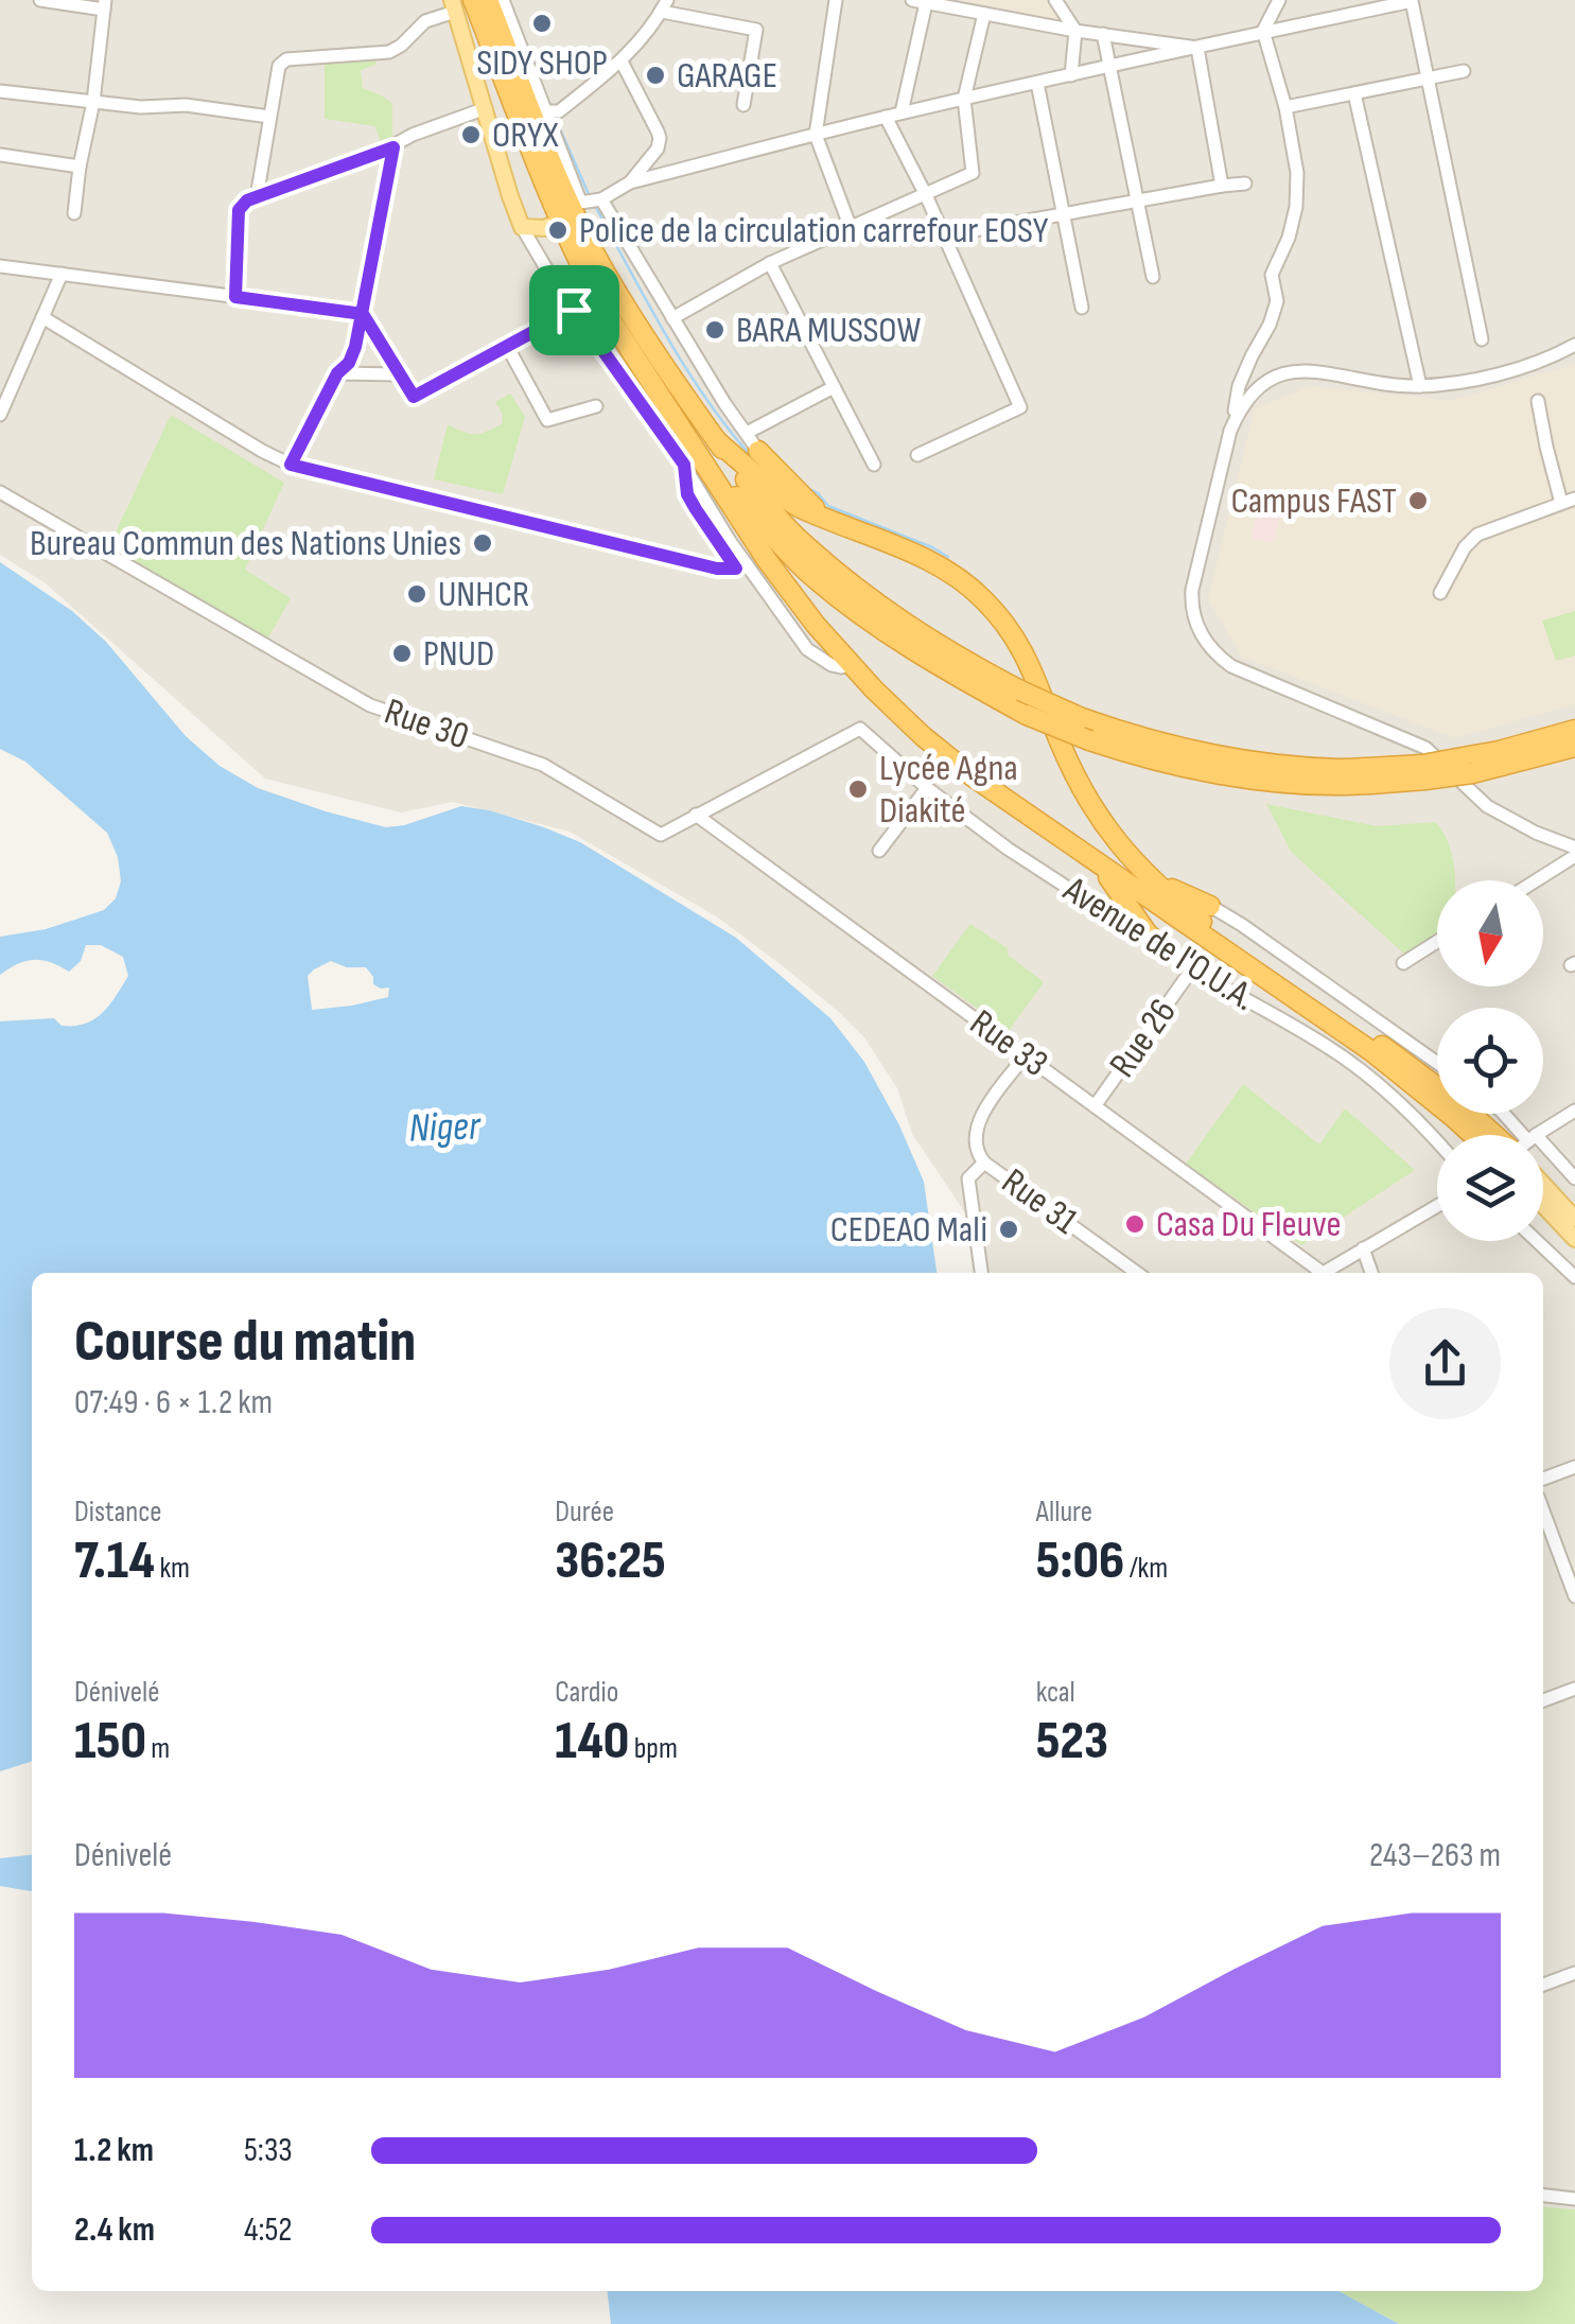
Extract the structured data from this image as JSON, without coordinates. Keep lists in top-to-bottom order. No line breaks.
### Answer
{"streets":{"street":["Rue 30","Avenue de l'O.U.A.","Rue 26","Rue 33","Rue 31"]},"crossings":[["Rue 30","Avenue de l'O.U.A."],["Rue 30","Rue 33"],["Avenue de l'O.U.A.","Rue 26"],["Rue 26","Rue 33"],["Rue 33","Rue 31"]],"water":["Niger"],"places":["SIDY SHOP","GARAGE","ORYX","Police de la circulation carrefour EOSY","BARA MUSSOW","Campus FAST","Bureau Commun des Nations Unies","UNHCR","PNUD","Lycée Agna Diakité","Casa Du Fleuve","CEDEAO Mali"],"north":"bottom","page":{"heading":["Course du matin","07:49 · 6 × 1.2 km"],"stats":[["Distance","7.14 km"],["Durée","36:25"],["Allure","5:06 /km"],["Dénivelé","150 m"],["Cardio","140 bpm"],["kcal","523"]],"chart":["Dénivelé","243–263 m"],"list":[{"name":"1.2 km","note":"5:33"},{"name":"2.4 km","note":"4:52"}]}}
